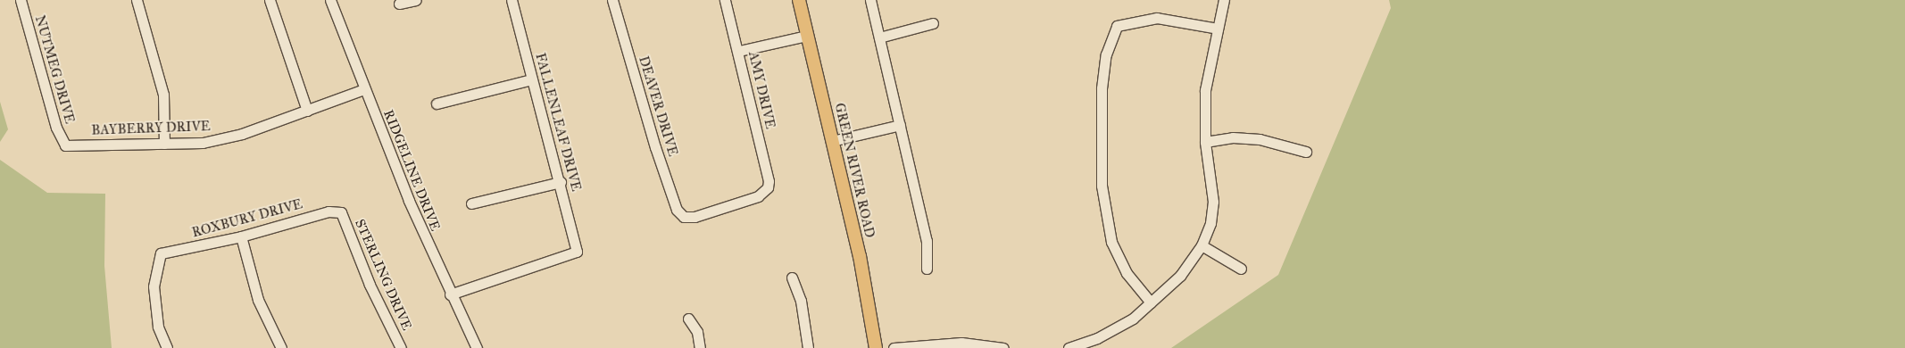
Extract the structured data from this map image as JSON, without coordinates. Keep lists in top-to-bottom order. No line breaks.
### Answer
{"streets":{"main road":["GREEN RIVER ROAD"],"street":["NUTMEG DRIVE","AMY DRIVE","DEAVER DRIVE","FALLENLEAF DRIVE","BAYBERRY DRIVE","RIDGELINE DRIVE","ROXBURY DRIVE","STERLING DRIVE"]},"crossings":[["NUTMEG DRIVE","BAYBERRY DRIVE"],["AMY DRIVE","DEAVER DRIVE"],["FALLENLEAF DRIVE","RIDGELINE DRIVE"],["BAYBERRY DRIVE","RIDGELINE DRIVE"],["ROXBURY DRIVE","STERLING DRIVE"]]}
